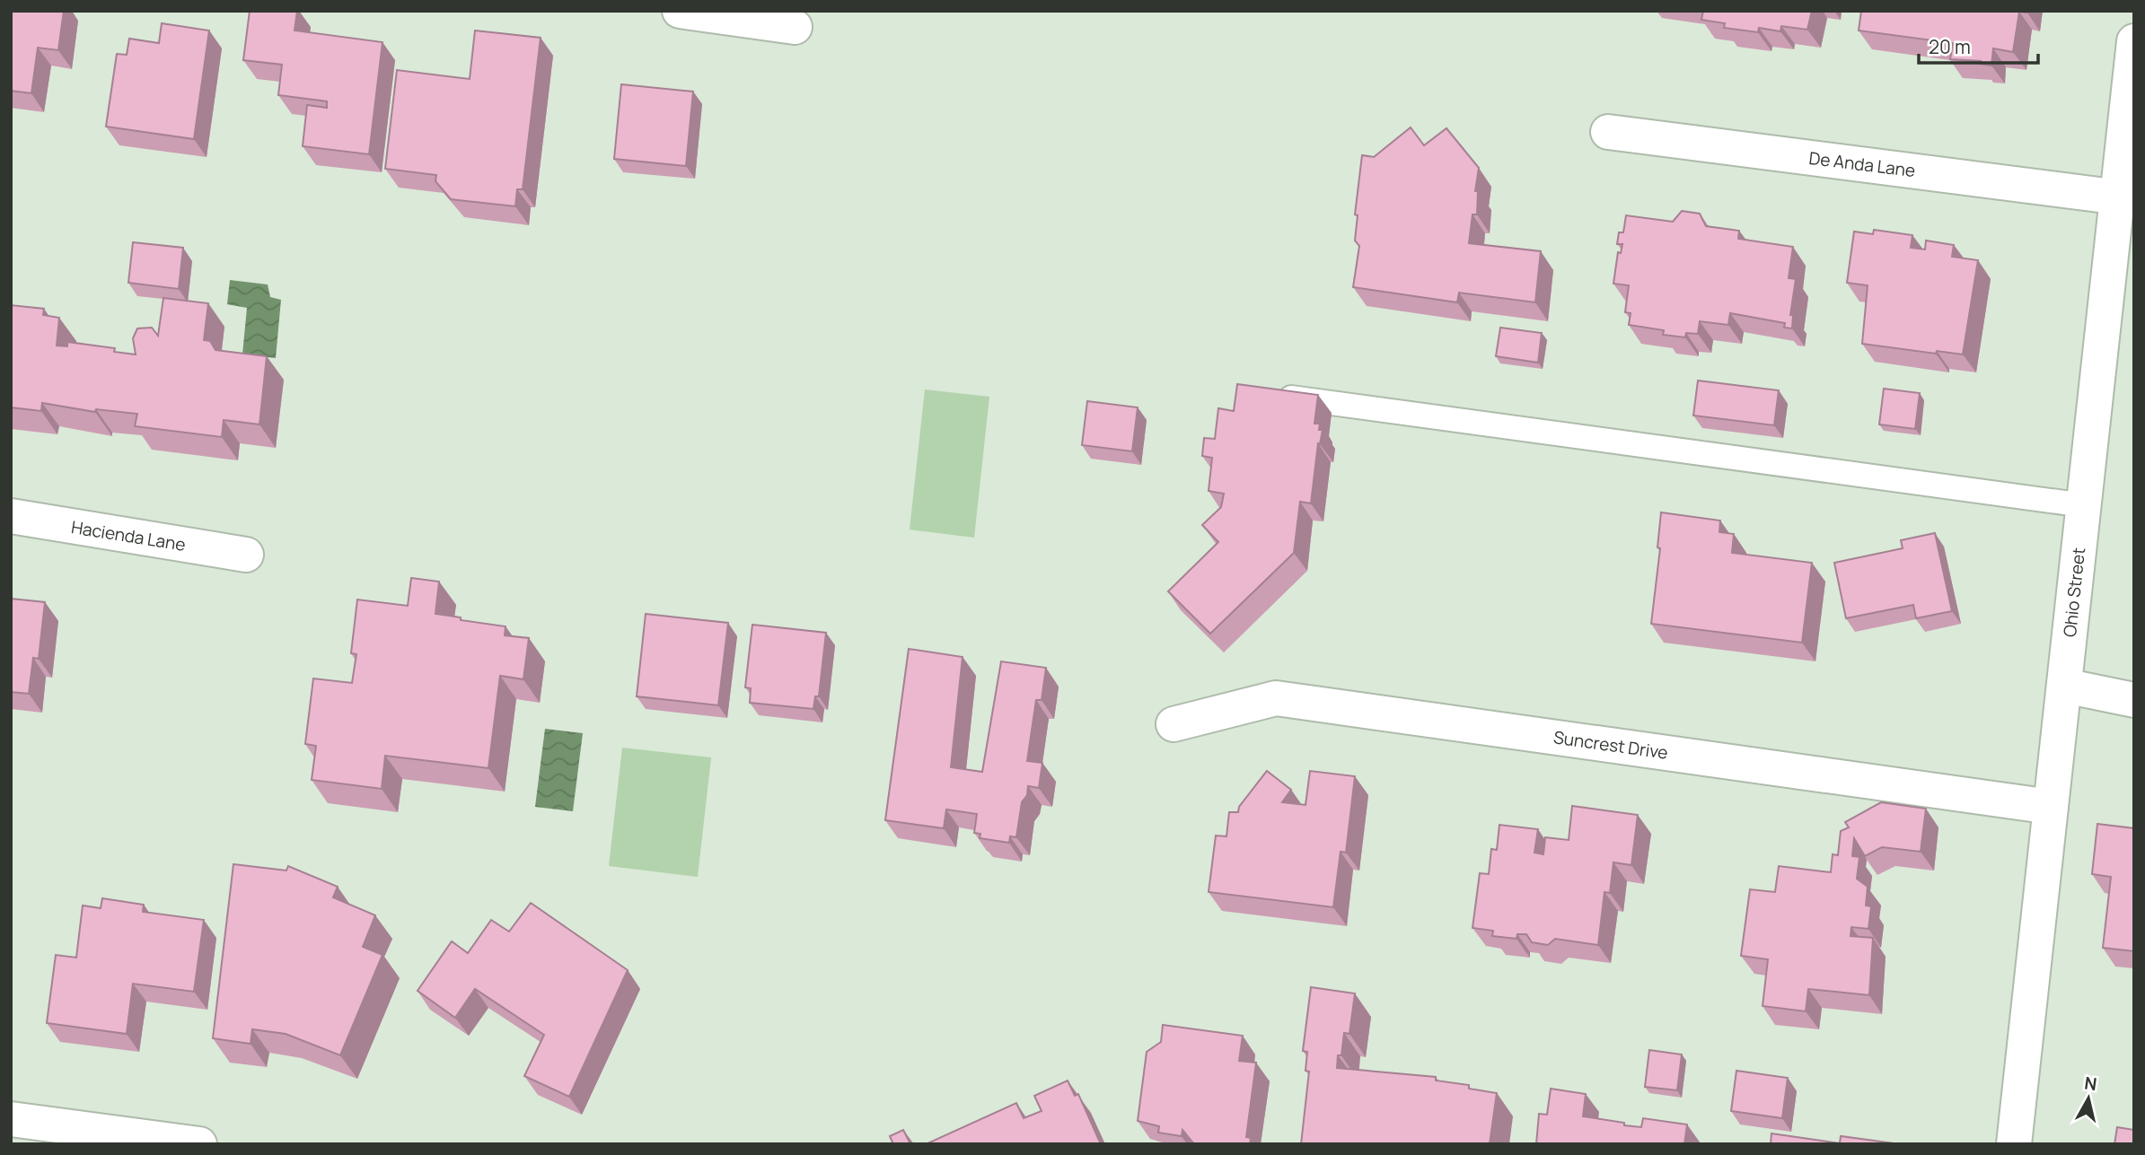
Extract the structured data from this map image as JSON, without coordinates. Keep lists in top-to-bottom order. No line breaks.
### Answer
{"streets":{"street":["De Anda Lane","Hacienda Lane","Ohio Street","Suncrest Drive"]},"crossings":[["De Anda Lane","Ohio Street"],["Ohio Street","Suncrest Drive"]],"scale_bar":"20 m","north":"top"}
